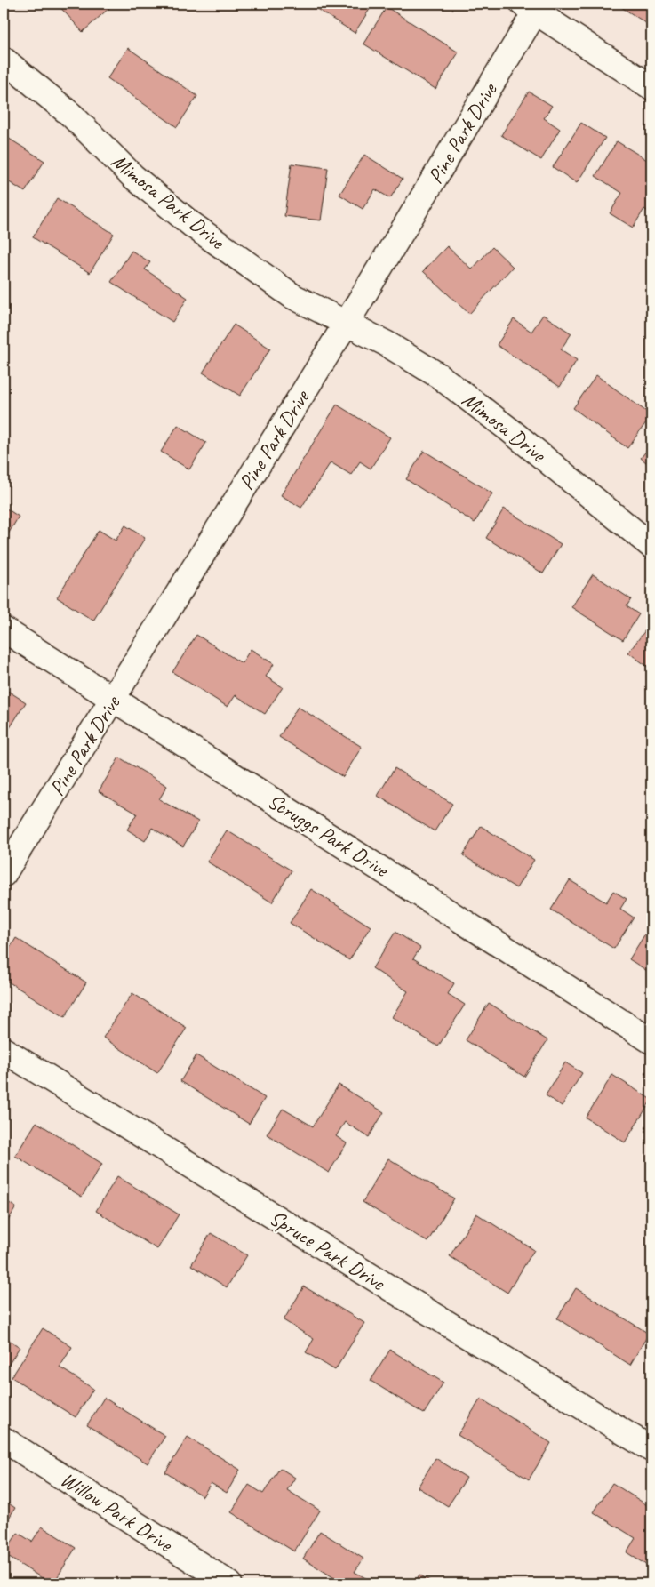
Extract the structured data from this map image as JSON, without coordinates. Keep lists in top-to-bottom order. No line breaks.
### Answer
{"streets":{"street":["Pine Park Drive","Mimosa Park Drive","Mimosa Drive","Scruggs Park Drive","Spruce Park Drive","Willow Park Drive"]},"crossings":[["Pine Park Drive","Mimosa Park Drive"],["Pine Park Drive","Mimosa Drive"],["Pine Park Drive","Scruggs Park Drive"],["Mimosa Park Drive","Mimosa Drive"]]}
